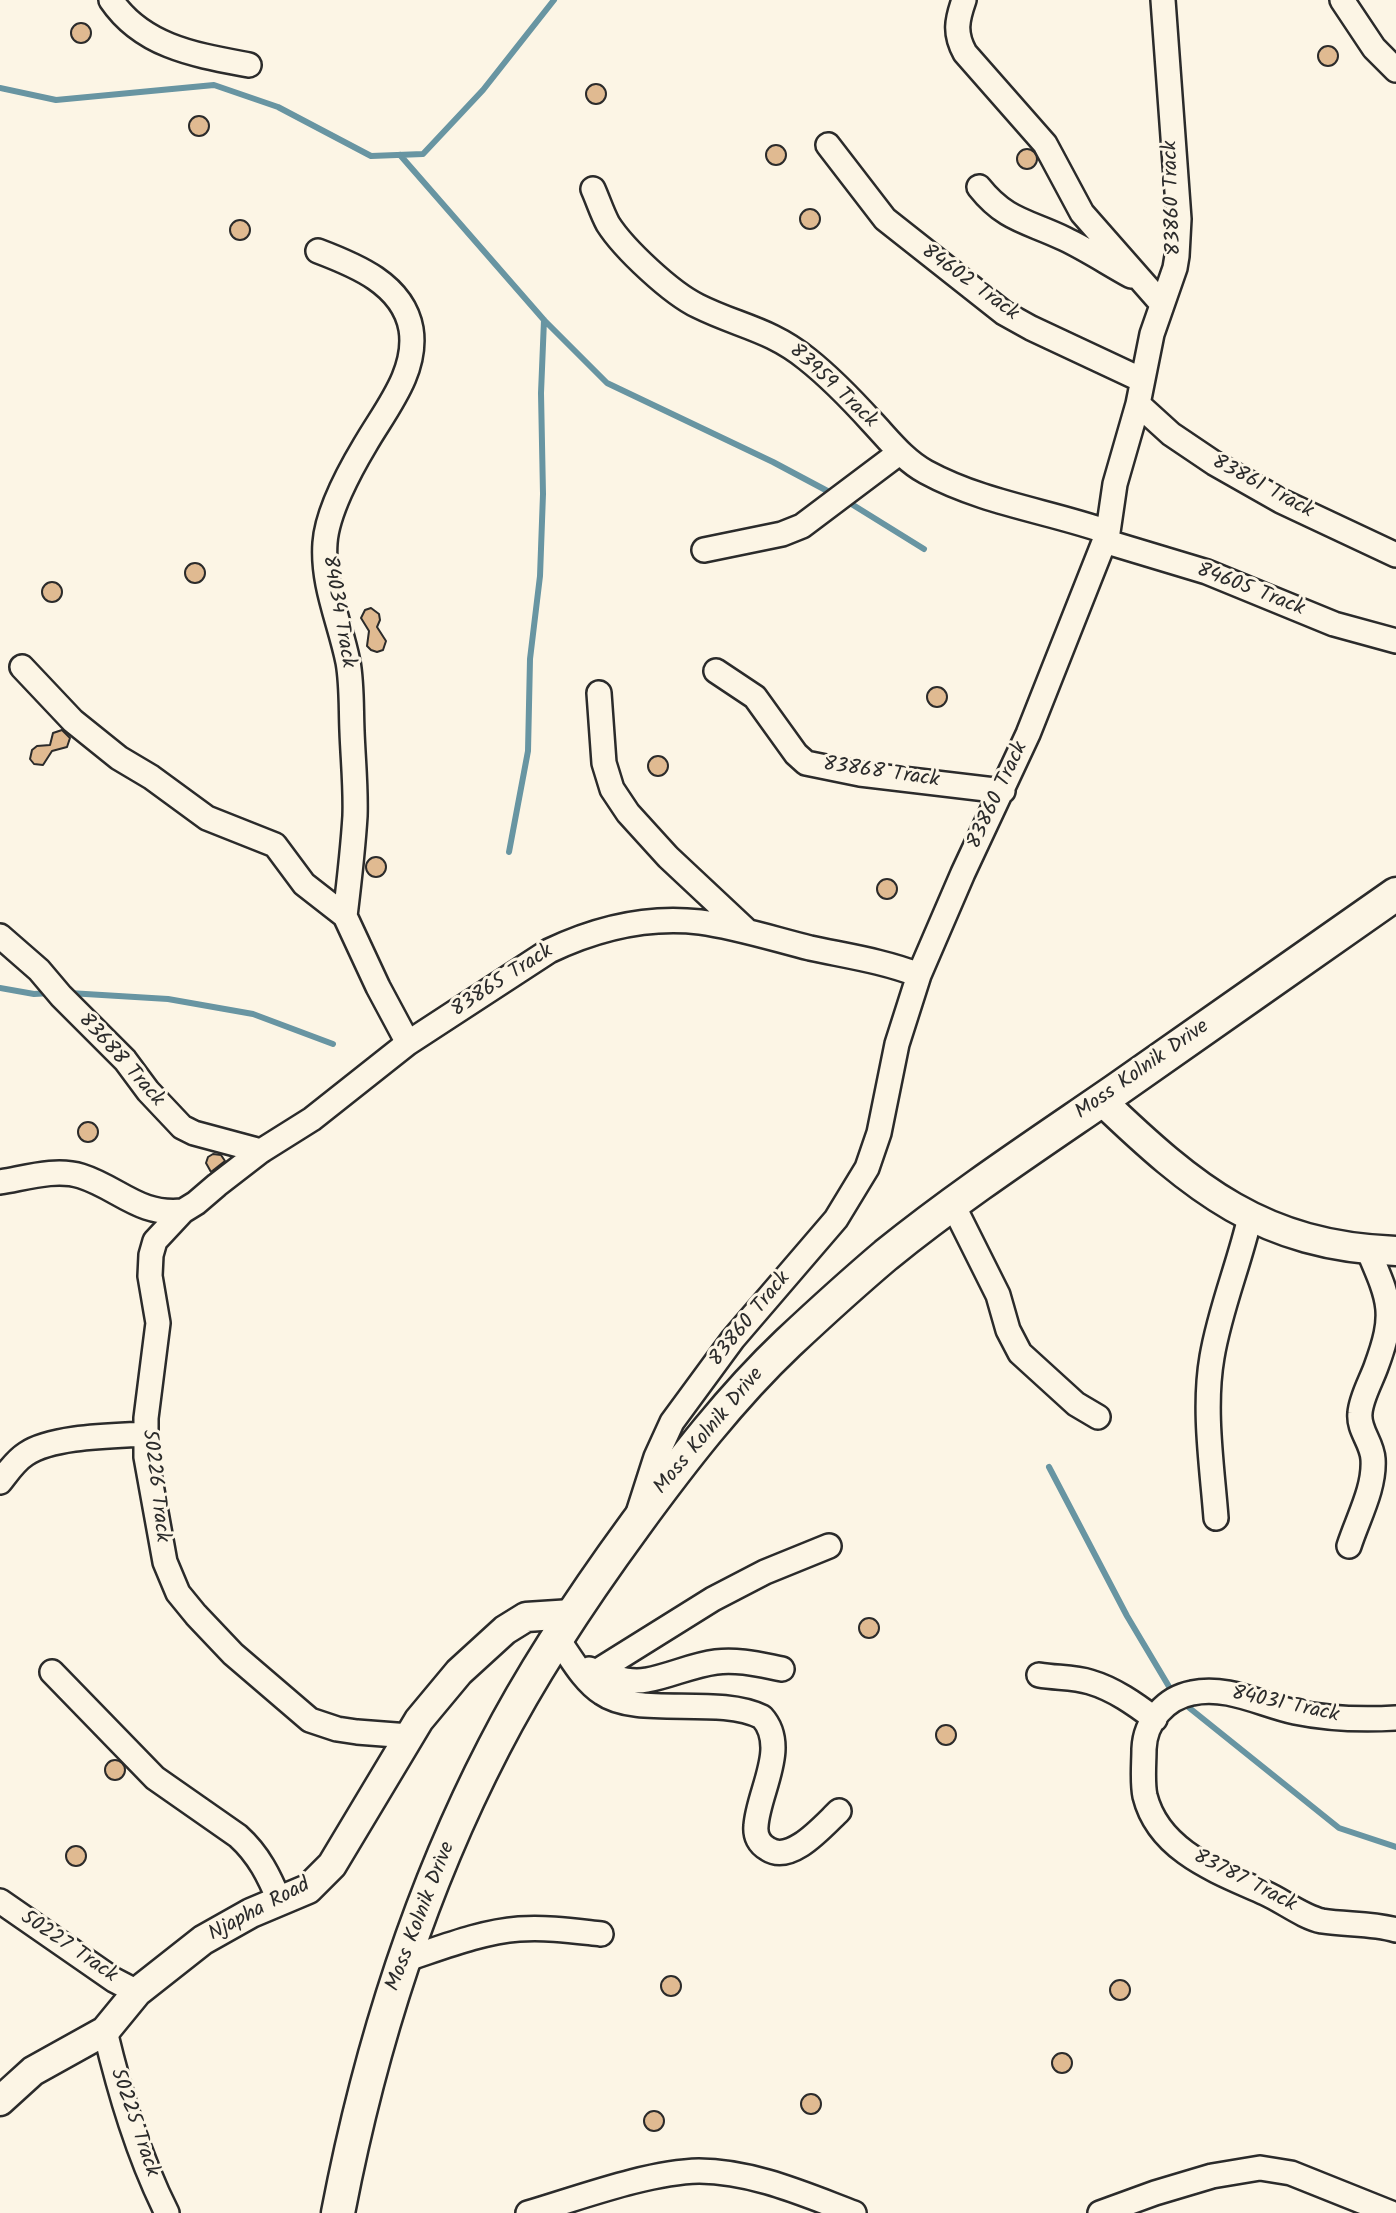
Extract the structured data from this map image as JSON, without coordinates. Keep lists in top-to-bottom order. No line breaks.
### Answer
{"streets":{"main road":["Moss Kolnik Drive"],"street":["83860 Track","84602 Track","83959 Track","83861 Track","84605 Track","84034 Track","83868 Track","83865 Track","83688 Track","50226 Track","84031 Track","83787 Track","Njapha Road","50227 Track","50225 Track"]},"crossings":[["83860 Track","84602 Track"],["83860 Track","83959 Track"],["83860 Track","83861 Track"],["83860 Track","84605 Track"],["83860 Track","83868 Track"],["83860 Track","83865 Track"],["83860 Track","Moss Kolnik Drive"],["83959 Track","84605 Track"],["83865 Track","83688 Track"],["83865 Track","50226 Track"],["Moss Kolnik Drive","Njapha Road"],["50226 Track","Njapha Road"],["84031 Track","83787 Track"],["Njapha Road","50227 Track"],["Njapha Road","50225 Track"]]}
